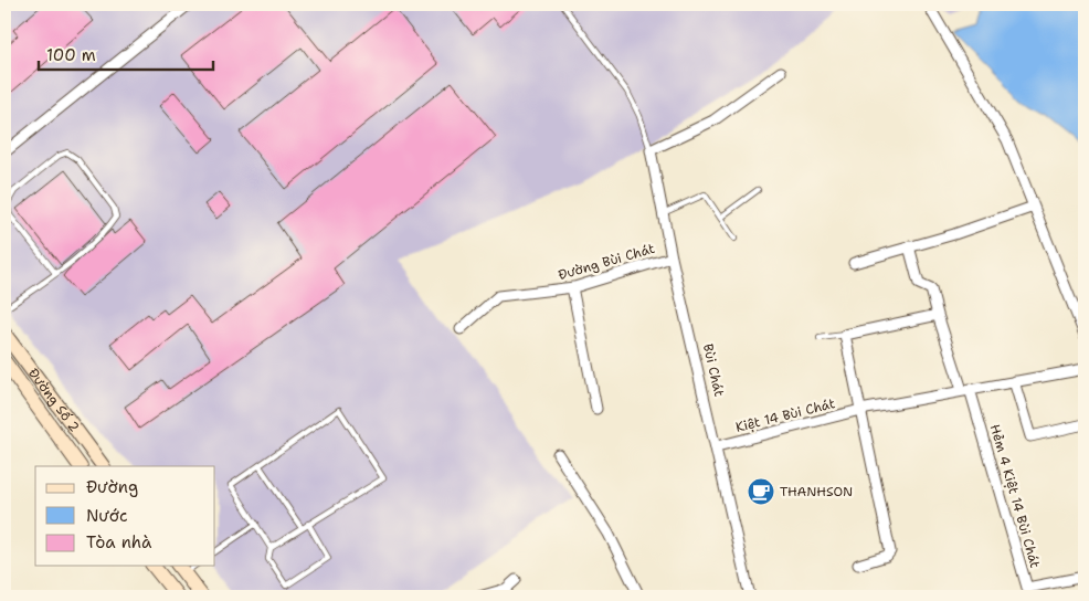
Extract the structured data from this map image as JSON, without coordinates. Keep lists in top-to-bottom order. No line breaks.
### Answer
{"streets":{"street":["Đường Bùi Chát","Bùi Chát","Đường Số 2","Kiệt 14 Bùi Chát","Hẻm 4 Kiệt 14 Bùi Chát"]},"crossings":[["Đường Bùi Chát","Bùi Chát"],["Bùi Chát","Kiệt 14 Bùi Chát"],["Kiệt 14 Bùi Chát","Hẻm 4 Kiệt 14 Bùi Chát"]],"places":{"cafe":["THANHSON"]},"legend":["Đường","Nước","Tòa nhà"],"scale_bar":"100 m"}
